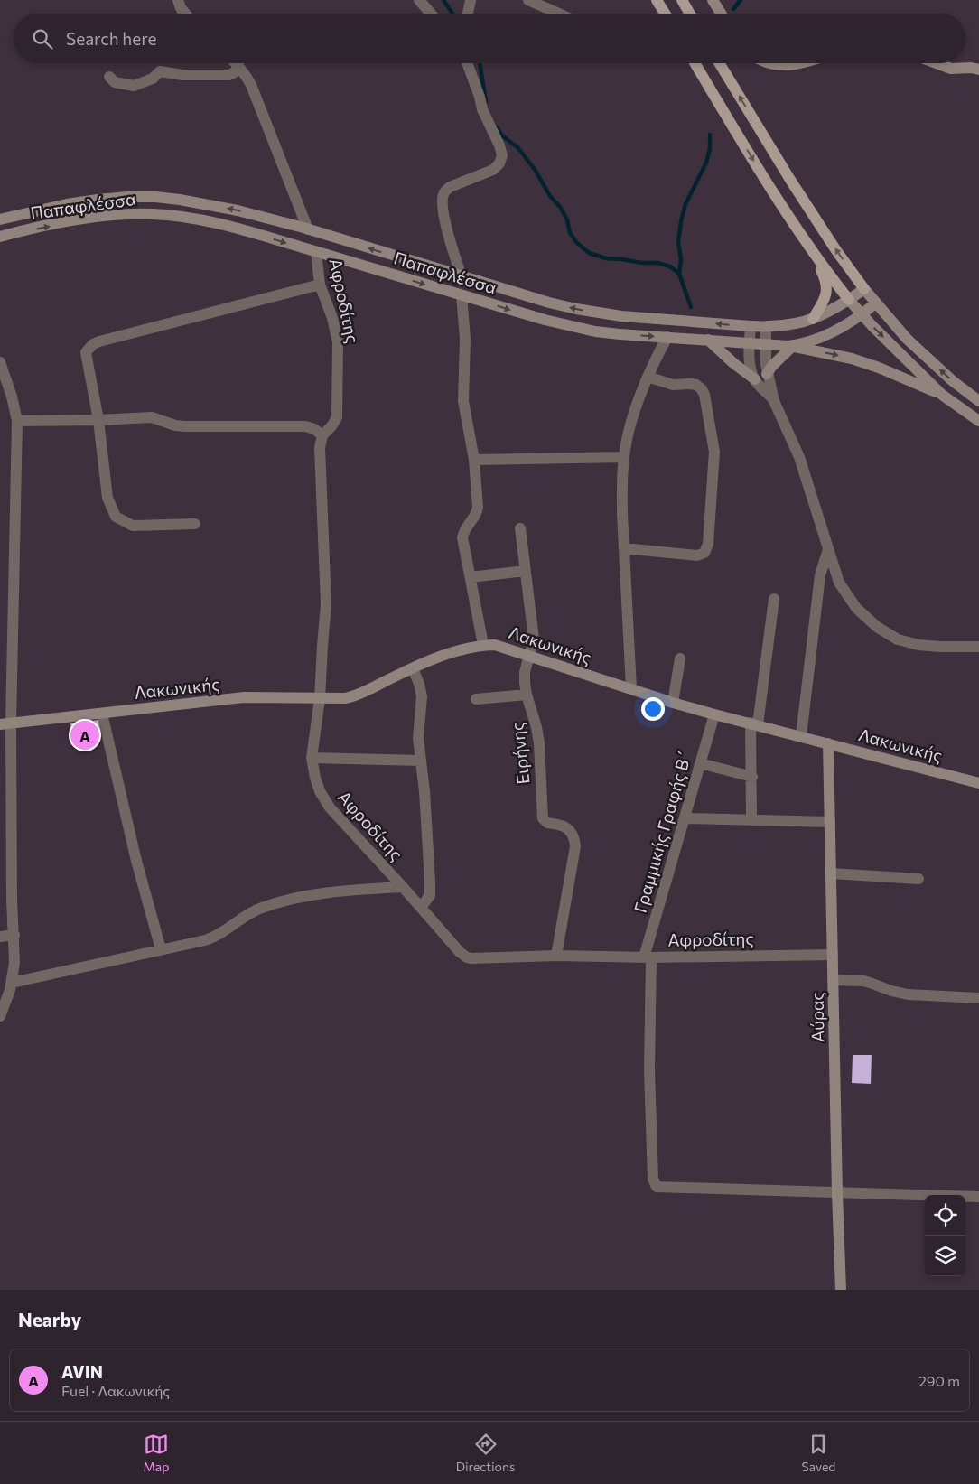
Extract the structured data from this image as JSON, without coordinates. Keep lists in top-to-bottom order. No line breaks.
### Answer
{"streets":{"main road":["Παπαφλέσσα","Λακωνικής","Αύρας"],"street":["Αφροδίτης","Ειρήνης","Γραμμικής Γραφής Β΄"]},"crossings":[["Παπαφλέσσα","Αφροδίτης"],["Αφροδίτης","Λακωνικής"],["Αφροδίτης","Ειρήνης"],["Αφροδίτης","Γραμμικής Γραφής Β΄"],["Αφροδίτης","Αύρας"],["Λακωνικής","Ειρήνης"],["Λακωνικής","Γραμμικής Γραφής Β΄"],["Λακωνικής","Αύρας"],["Γραμμικής Γραφής Β΄","Αύρας"]],"page":{"search":"Search here","pins":"A","heading":"Nearby","list":[{"mark":"A","name":"AVIN","note":"Fuel · Λακωνικής","value":"290 m"}],"nav":["Map","Directions","Saved"]}}
